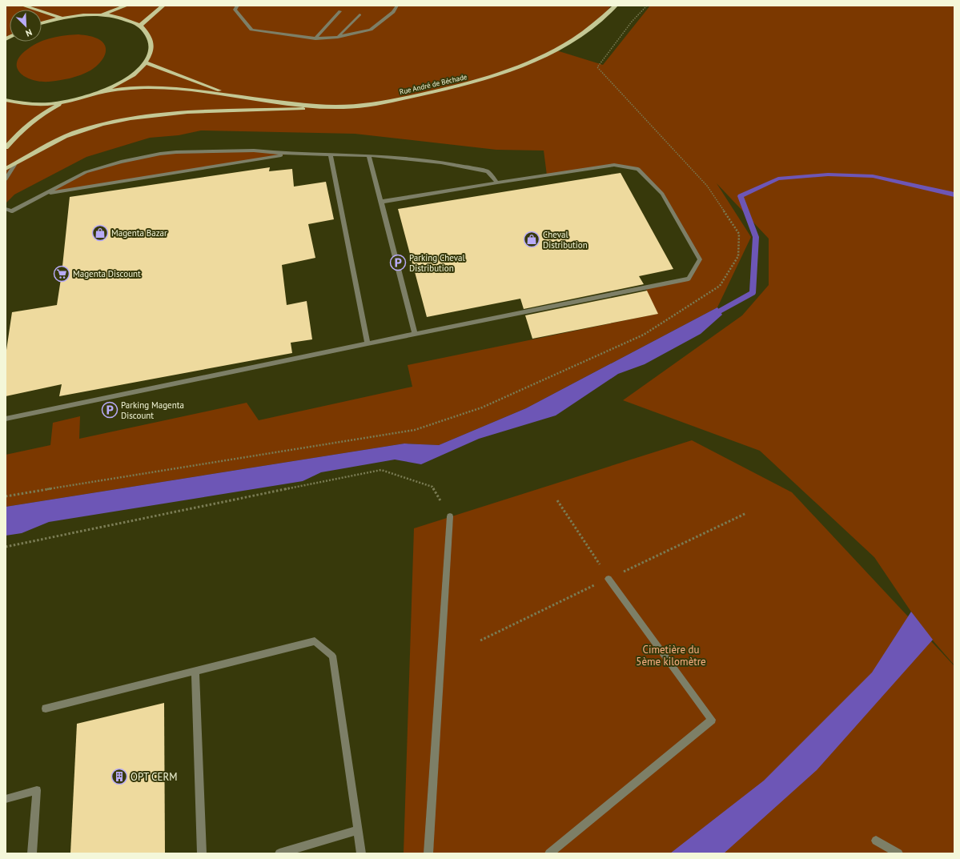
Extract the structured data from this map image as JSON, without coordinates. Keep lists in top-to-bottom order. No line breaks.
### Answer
{"streets":{"main road":["Rue André de Béchade"]},"parks":["Cimetière du 5ème kilomètre"],"places":{"shop":["Magenta Bazar","Cheval Distribution"],"parking":["Parking Cheval Distribution","Parking Magenta Discount"],"supermarket":["Magenta Discount"],"building":["OPT CERM"]},"north":"bottom right"}
